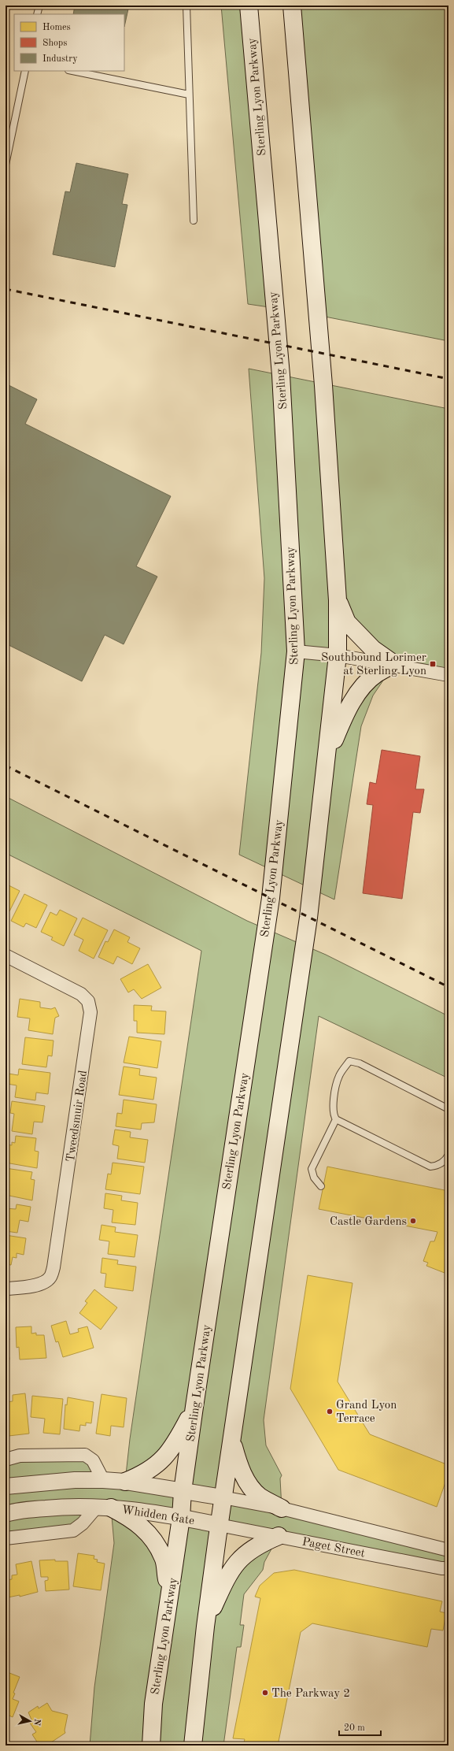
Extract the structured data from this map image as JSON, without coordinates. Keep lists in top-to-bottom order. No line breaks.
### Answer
{"streets":{"main road":["Sterling Lyon Parkway"],"street":["Tweedsmuir Road","Whidden Gate","Paget Street"]},"crossings":[["Sterling Lyon Parkway","Whidden Gate"],["Whidden Gate","Paget Street"]],"places":{"transit":["Southbound Lorimer at Sterling Lyon"],"other":["Castle Gardens","Grand Lyon Terrace","The Parkway 2"]},"legend":["Homes","Shops","Industry"],"scale_bar":"20 m","north":"right"}
